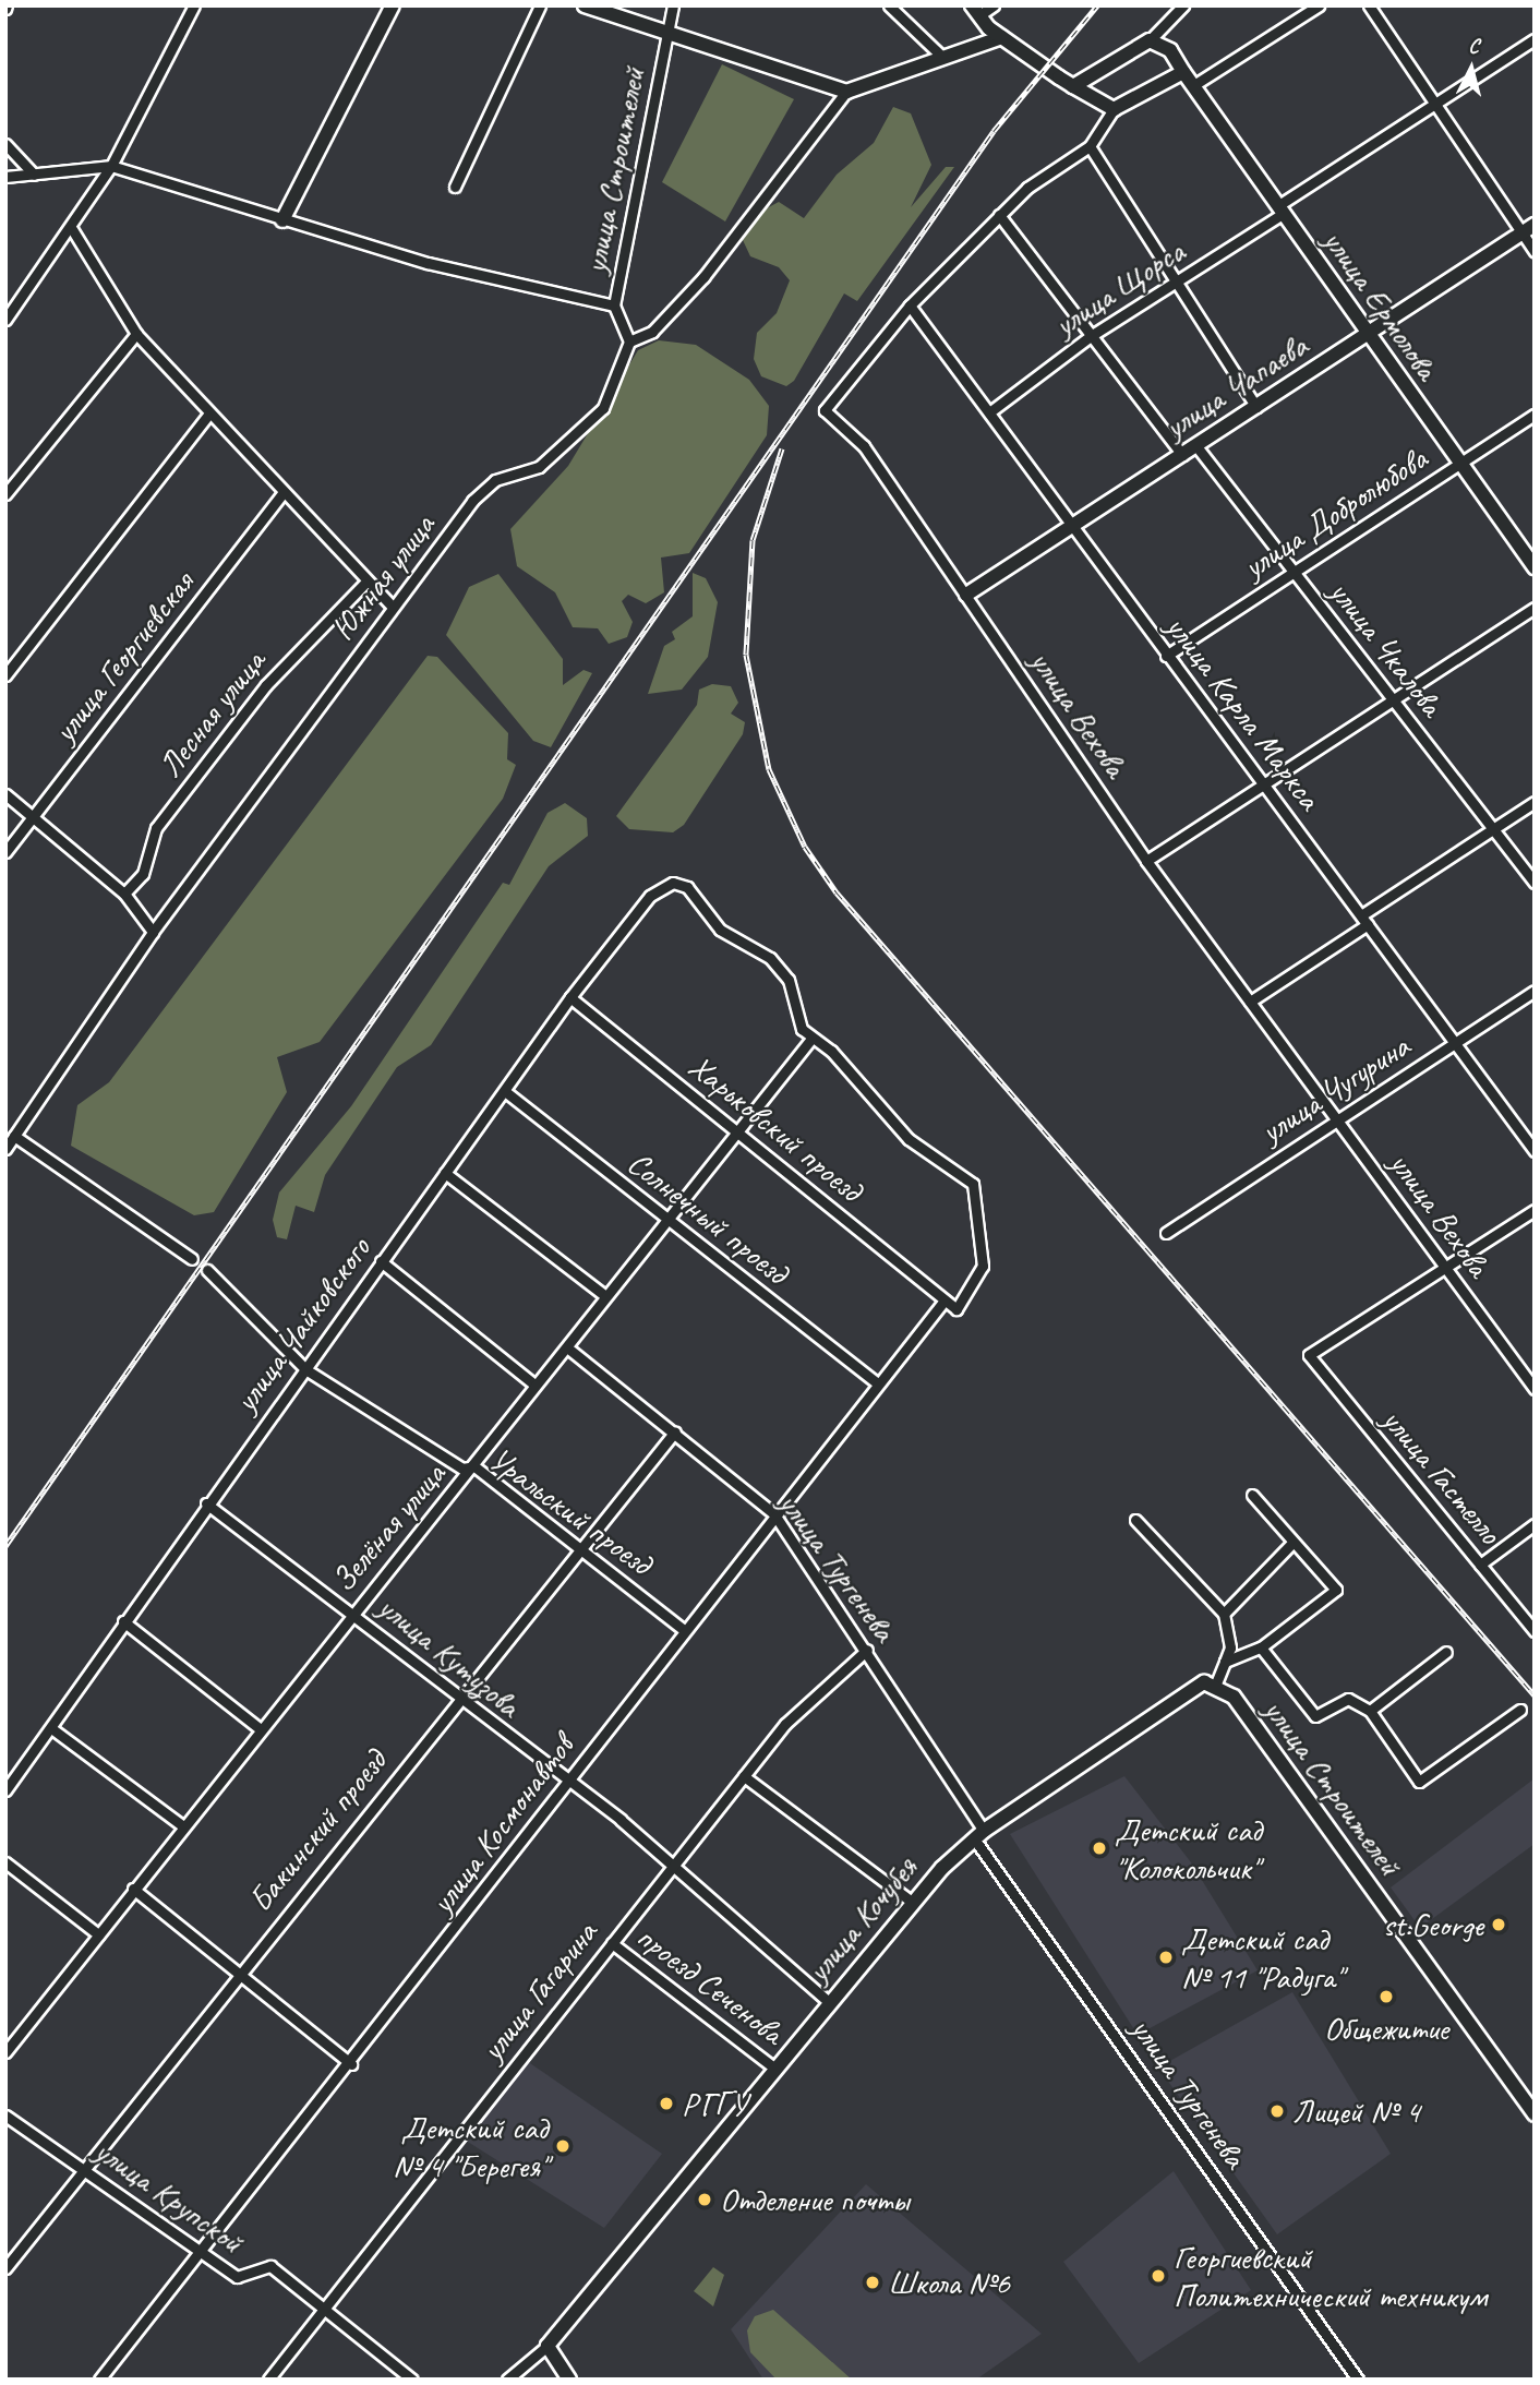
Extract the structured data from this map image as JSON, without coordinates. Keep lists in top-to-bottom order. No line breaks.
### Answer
{"streets":{"street":["улица Строителей","улица Щорса","улица Ермолова","улица Чапаева","улица Добролюбова","Южная улица","улица Чкалова","улица Георгиевская","улица Карла Маркса","Лесная улица","улица Вехова","улица Чугурина","Харьковский проезд","Солнечный проезд","улица Чайковского","улица Гастелло","Уральский проезд","Зелёная улица","улица Тургенева","улица Кутузова","улица Космонавтов","Бакинский проезд","улица Кочубея","проезд Сеченова","улица Гагарина","улица Крупской"]},"crossings":[["улица Строителей","Южная улица"],["улица Строителей","улица Кочубея"],["улица Щорса","улица Ермолова"],["улица Щорса","улица Карла Маркса"],["улица Ермолова","улица Чапаева"],["улица Ермолова","улица Добролюбова"],["улица Чапаева","улица Чкалова"],["улица Чапаева","улица Карла Маркса"],["улица Чапаева","улица Вехова"],["улица Добролюбова","улица Чкалова"],["улица Добролюбова","улица Карла Маркса"],["улица Карла Маркса","улица Вехова"],["улица Карла Маркса","улица Чугурина"],["улица Вехова","улица Чугурина"],["улица Вехова","улица Гастелло"],["Харьковский проезд","улица Чайковского"],["Харьковский проезд","Зелёная улица"],["Харьковский проезд","улица Космонавтов"],["Солнечный проезд","улица Чайковского"],["Солнечный проезд","Зелёная улица"],["Солнечный проезд","улица Космонавтов"],["улица Чайковского","Уральский проезд"],["улица Чайковского","Зелёная улица"],["улица Чайковского","улица Кутузова"],["Уральский проезд","Зелёная улица"],["Уральский проезд","улица Космонавтов"],["Уральский проезд","Бакинский проезд"],["Зелёная улица","улица Тургенева"],["Зелёная улица","улица Кутузова"],["улица Тургенева","улица Космонавтов"],["улица Тургенева","Бакинский проезд"],["улица Тургенева","улица Кочубея"],["улица Тургенева","улица Гагарина"],["улица Кутузова","улица Космонавтов"],["улица Кутузова","Бакинский проезд"],["улица Кутузова","улица Кочубея"],["улица Кутузова","улица Гагарина"],["улица Космонавтов","улица Крупской"],["Бакинский проезд","улица Крупской"],["улица Кочубея","проезд Сеченова"],["проезд Сеченова","улица Гагарина"],["улица Гагарина","улица Крупской"]],"places":["Детский сад \"Колокольчик\"","st.George","Детский сад № 11 \"Радуга\"","Общежитие","РГГУ","Лицей № 4","Детский сад № 4 \"Берегея\"","Отделение почты","Георгиевский Политехнический техникум","Школа №6"],"north":"top"}
